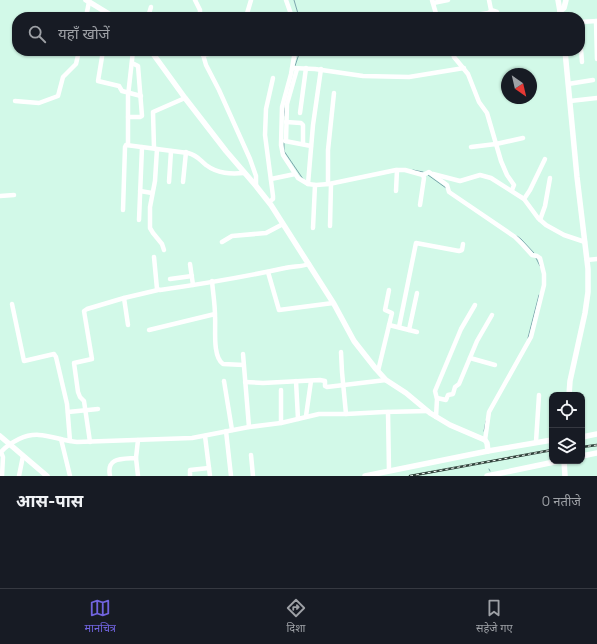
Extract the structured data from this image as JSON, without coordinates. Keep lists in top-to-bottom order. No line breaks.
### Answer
{"north":"bottom right","page":{"search":"यहाँ खोजें","heading":["आस-पास","0 नतीजे"],"nav":["मानचित्र","दिशा","सहेजे गए"]}}
